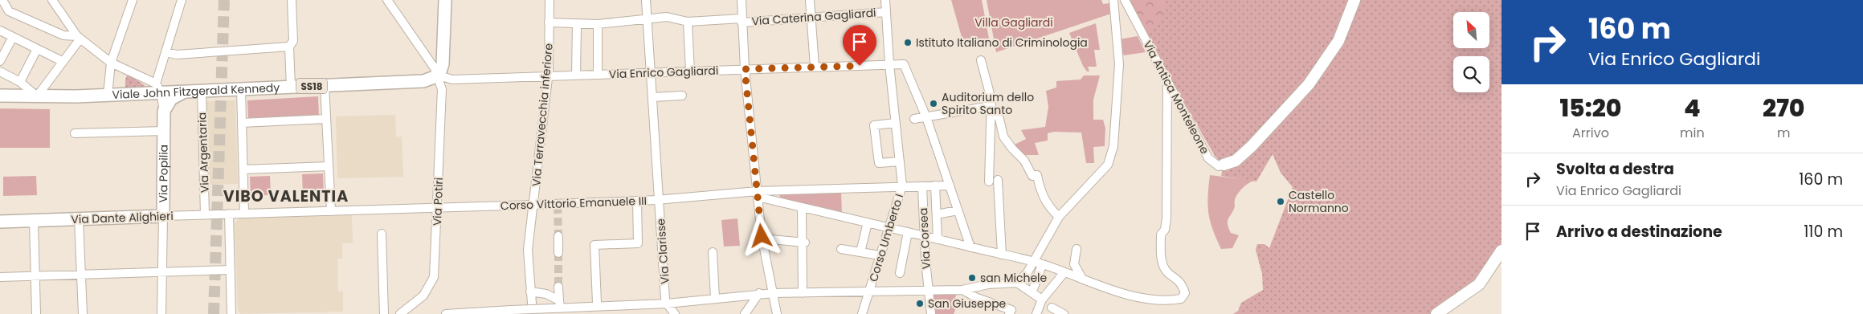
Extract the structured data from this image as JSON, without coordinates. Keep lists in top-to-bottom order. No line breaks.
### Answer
{"streets":{"main road":["SS18","Viale John Fitzgerald Kennedy","Via Popilia","Via Dante Alighieri"],"street":["Via Caterina Gagliardi","Via Enrico Gagliardi","Via Antica Monteleone","Via Terravecchia inferiore","Via Argentaria","Via Potiri","Corso Vittorio Emanuele III","Corso Umberto I","Via Corsea","Via Clarisse"]},"crossings":[["Via Caterina Gagliardi","Via Terravecchia inferiore"],["Via Caterina Gagliardi","Corso Umberto I"],["Via Caterina Gagliardi","Via Clarisse"],["Via Enrico Gagliardi","Viale John Fitzgerald Kennedy"],["Via Enrico Gagliardi","Via Terravecchia inferiore"],["Via Enrico Gagliardi","Via Potiri"],["Via Enrico Gagliardi","Corso Umberto I"],["Via Enrico Gagliardi","Via Clarisse"],["Viale John Fitzgerald Kennedy","Via Argentaria"],["Viale John Fitzgerald Kennedy","Via Potiri"],["Via Terravecchia inferiore","Corso Vittorio Emanuele III"],["Via Argentaria","Via Dante Alighieri"],["Via Popilia","Via Dante Alighieri"],["Via Potiri","Corso Vittorio Emanuele III"],["Corso Vittorio Emanuele III","Via Dante Alighieri"],["Corso Vittorio Emanuele III","Corso Umberto I"],["Corso Vittorio Emanuele III","Via Corsea"],["Corso Vittorio Emanuele III","Via Clarisse"]],"districts":["VIBO VALENTIA"],"parks":["Villa Gagliardi"],"places":["Istituto Italiano di Criminologia","Auditorium dello Spirito Santo","Castello Normanno","san Michele","San Giuseppe"],"north":"top left","page":{"turn":["160 m","Via Enrico Gagliardi"],"eta":["15:20","Arrivo","4","min","270","m"],"list":[{"name":"Svolta a destra","note":"Via Enrico Gagliardi","value":"160 m"},{"name":"Arrivo a destinazione","value":"110 m"}]}}
